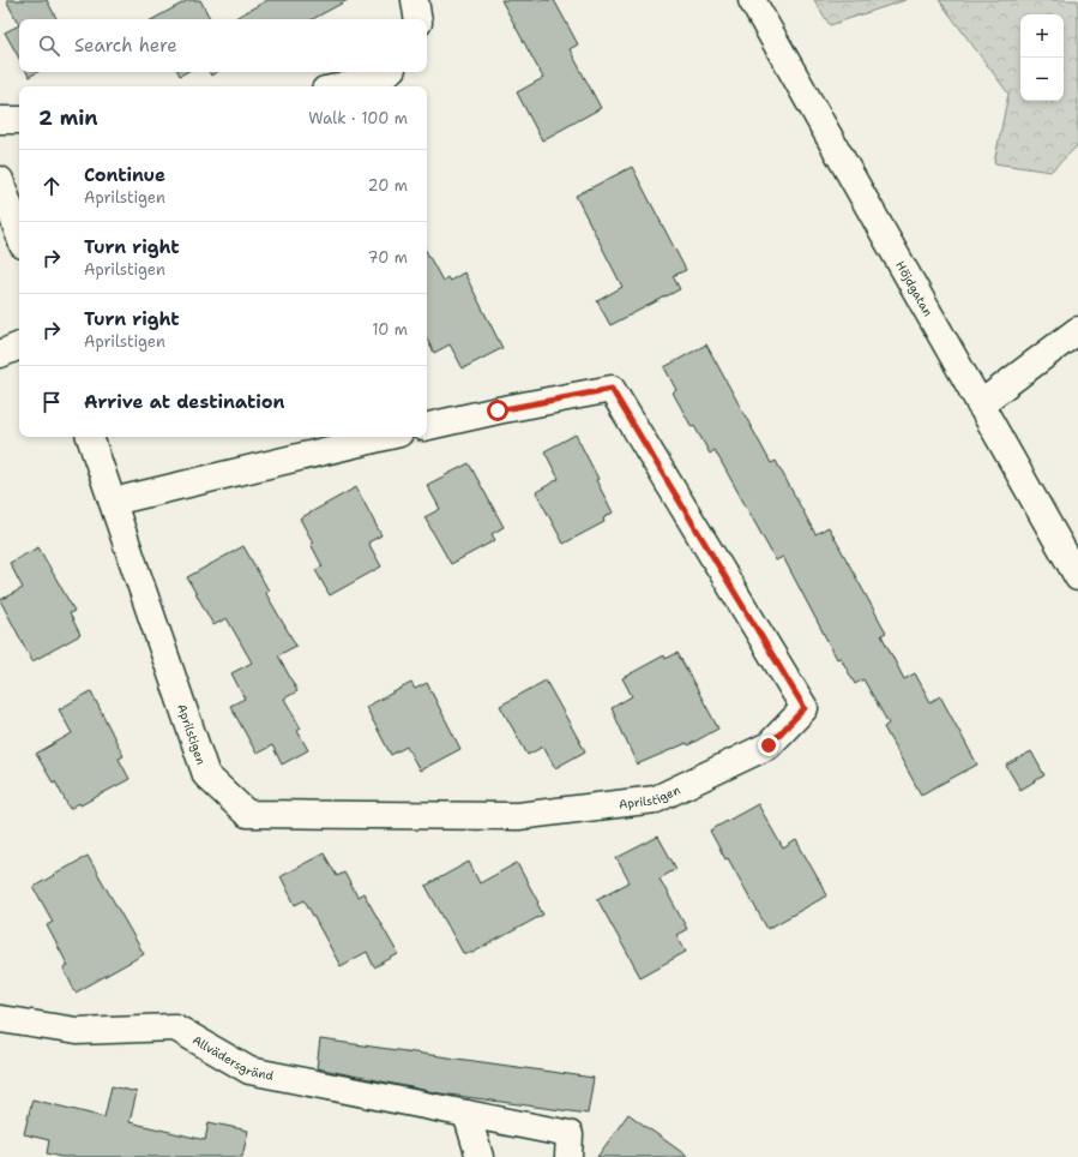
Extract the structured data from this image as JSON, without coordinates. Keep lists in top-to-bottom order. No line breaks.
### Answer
{"streets":{"street":["Höjdgatan","Aprilstigen","Allvädersgränd"]},"page":{"map_buttons":["+","−"],"search":"Search here","heading":["2 min","Walk · 100 m"],"list":[["Continue","Aprilstigen","20 m"],["Turn right","Aprilstigen","70 m"],["Turn right","Aprilstigen","10 m"],"Arrive at destination"]}}
